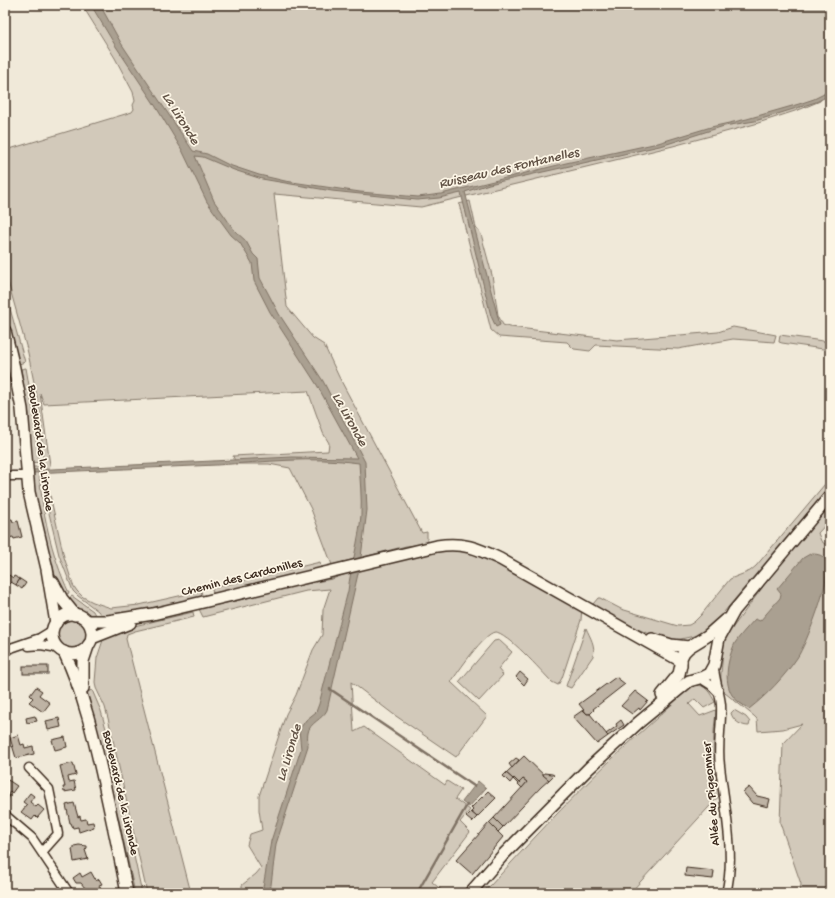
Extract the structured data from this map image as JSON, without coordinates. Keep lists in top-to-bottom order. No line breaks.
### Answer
{"streets":{"street":["Boulevard de la Lironde","Chemin des Cardonilles","Allée du Pigeonnier"]},"crossings":[["Boulevard de la Lironde","Chemin des Cardonilles"]],"water":["La Lironde","Ruisseau des Fontanelles"]}
